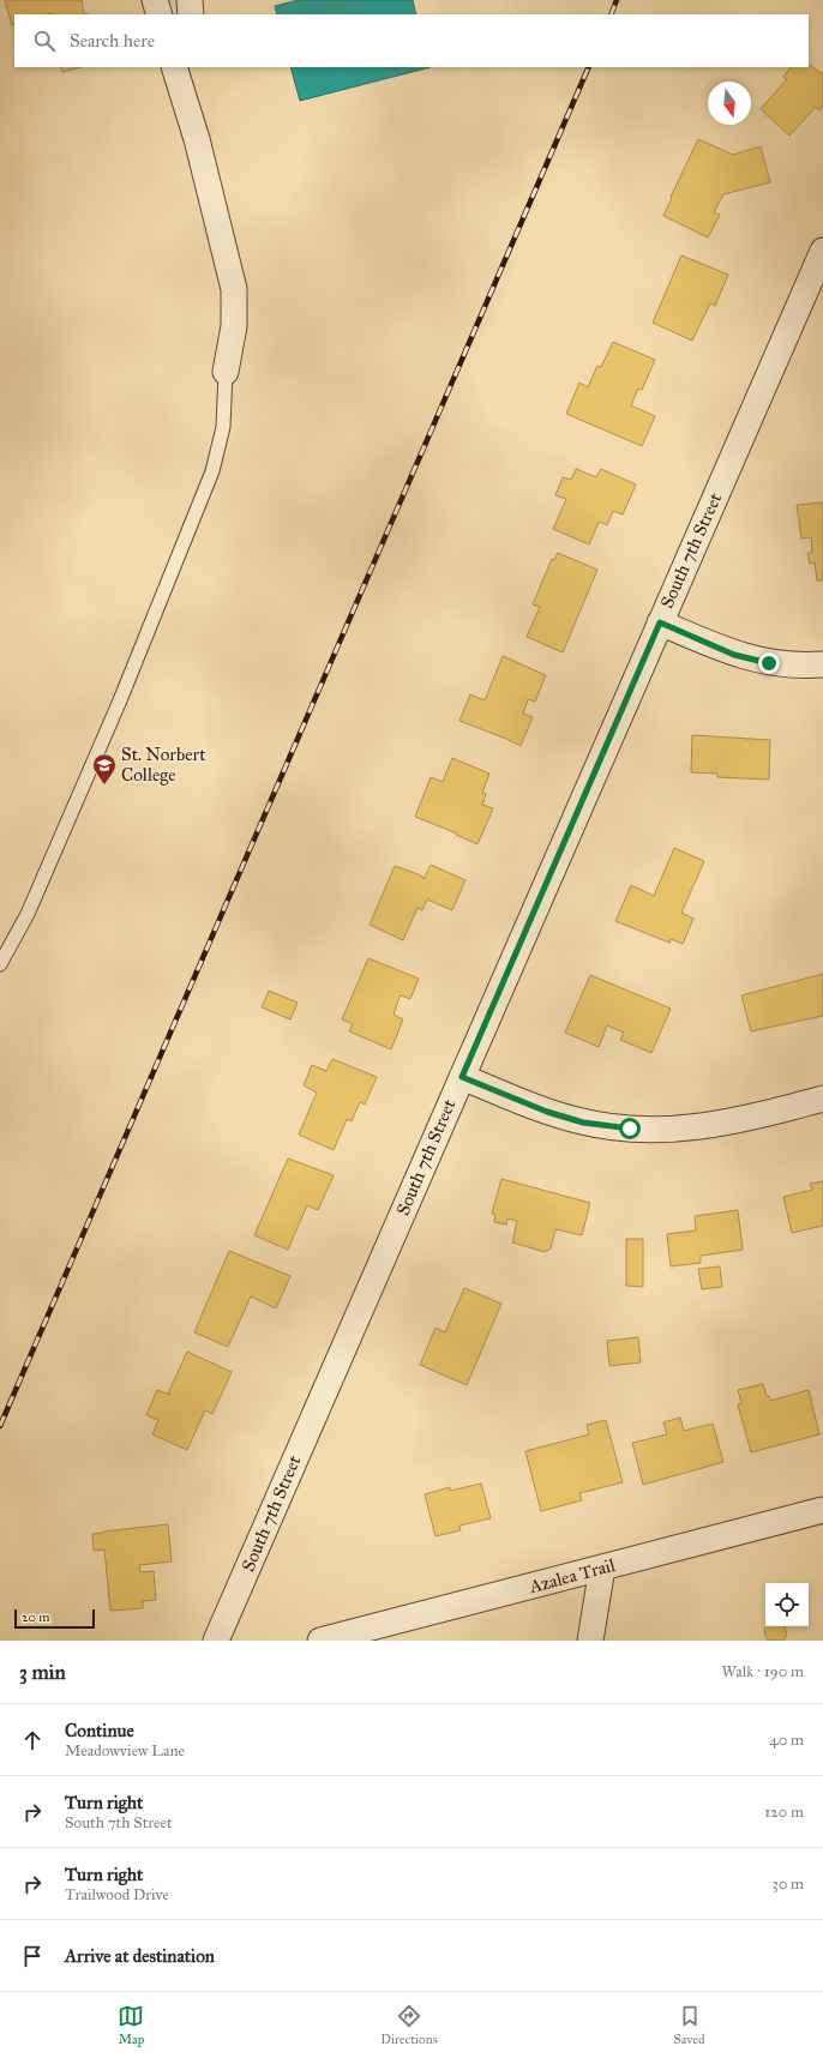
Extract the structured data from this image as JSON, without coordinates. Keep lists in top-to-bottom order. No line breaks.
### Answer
{"streets":{"street":["South 7th Street","Azalea Trail"]},"places":{"school or university":["St. Norbert College"]},"scale_bar":"20 m","north":"bottom","page":{"search":"Search here","scale":"20 m","heading":["3 min","Walk · 190 m"],"list":[["Continue","Meadowview Lane","40 m"],["Turn right","South 7th Street","120 m"],["Turn right","Trailwood Drive","30 m"],"Arrive at destination"],"nav":["Map","Directions","Saved"]}}
